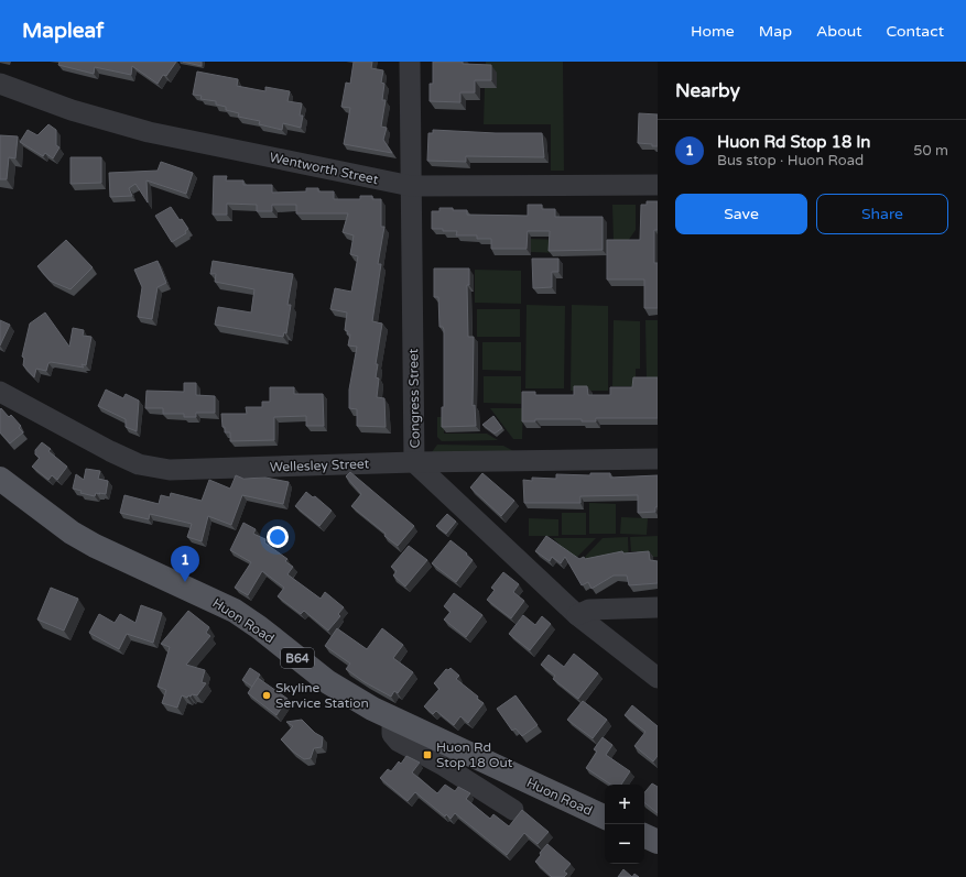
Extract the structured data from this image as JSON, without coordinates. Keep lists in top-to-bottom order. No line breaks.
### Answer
{"streets":{"main road":["Huon Road","B64"],"street":["Wentworth Street","Congress Street","Wellesley Street"]},"crossings":[["Wentworth Street","Congress Street"],["Congress Street","Wellesley Street"]],"places":{"other":["Skyline Service Station"],"transit":["Huon Rd Stop 18 Out"]},"page":{"header":"Mapleaf","nav":["Home","Map","About","Contact"],"heading":"Nearby","list":[{"mark":"1","name":"Huon Rd Stop 18 In","note":"Bus stop · Huon Road","value":"50 m"}],"buttons":["Save","Share"],"pins":"1","map_buttons":["+","−"]}}
